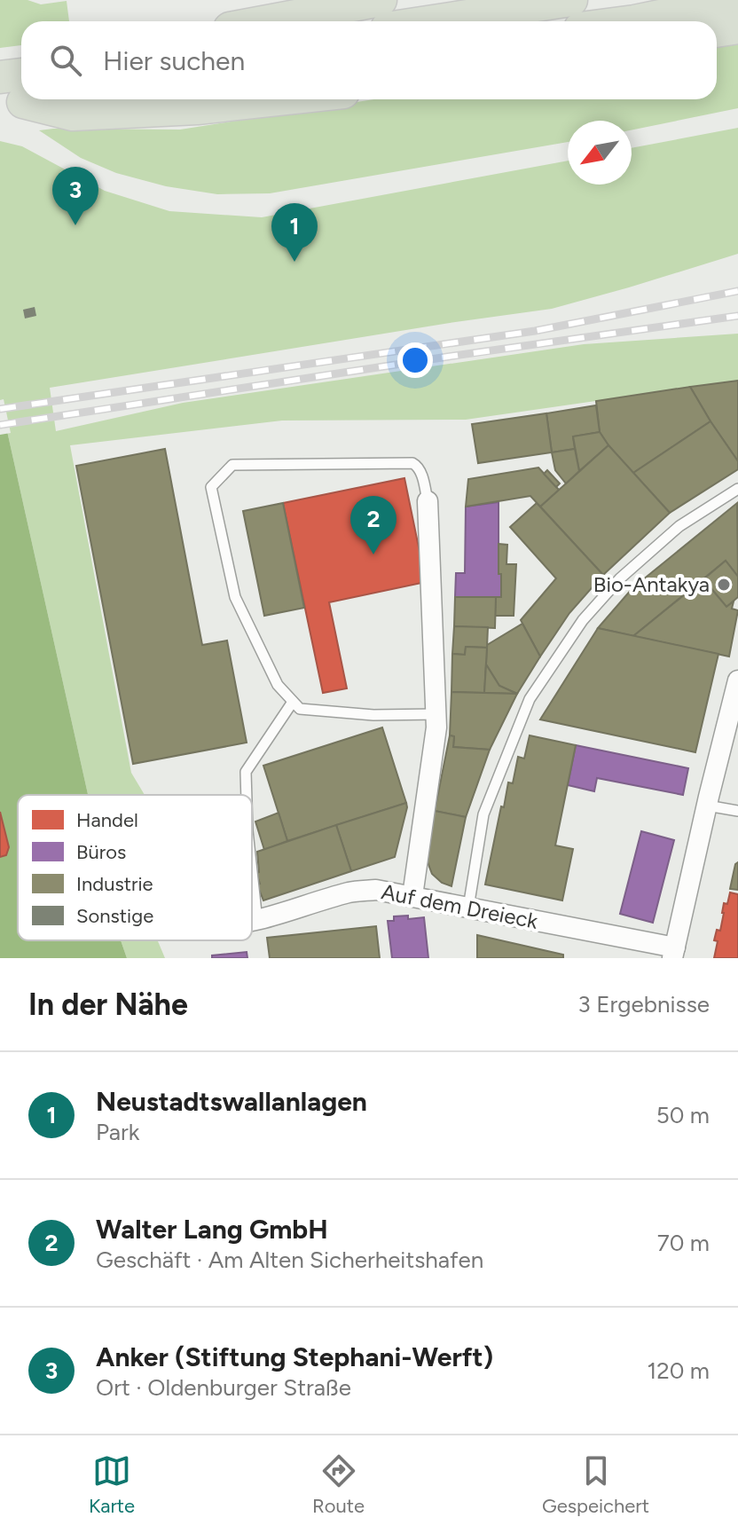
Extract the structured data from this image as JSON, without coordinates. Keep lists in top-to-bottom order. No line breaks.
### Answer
{"streets":{"street":["Auf dem Dreieck"]},"places":["Bio-Antakya"],"legend":["Handel","Büros","Industrie","Sonstige"],"north":"bottom left","page":{"search":"Hier suchen","pins":["3","1","2"],"heading":["In der Nähe","3 Ergebnisse"],"list":[{"mark":"1","name":"Neustadtswallanlagen","note":"Park","value":"50 m"},{"mark":"2","name":"Walter Lang GmbH","note":"Geschäft · Am Alten Sicherheitshafen","value":"70 m"},{"mark":"3","name":"Anker (Stiftung Stephani-Werft)","note":"Ort · Oldenburger Straße","value":"120 m"}],"nav":["Karte","Route","Gespeichert"]}}
